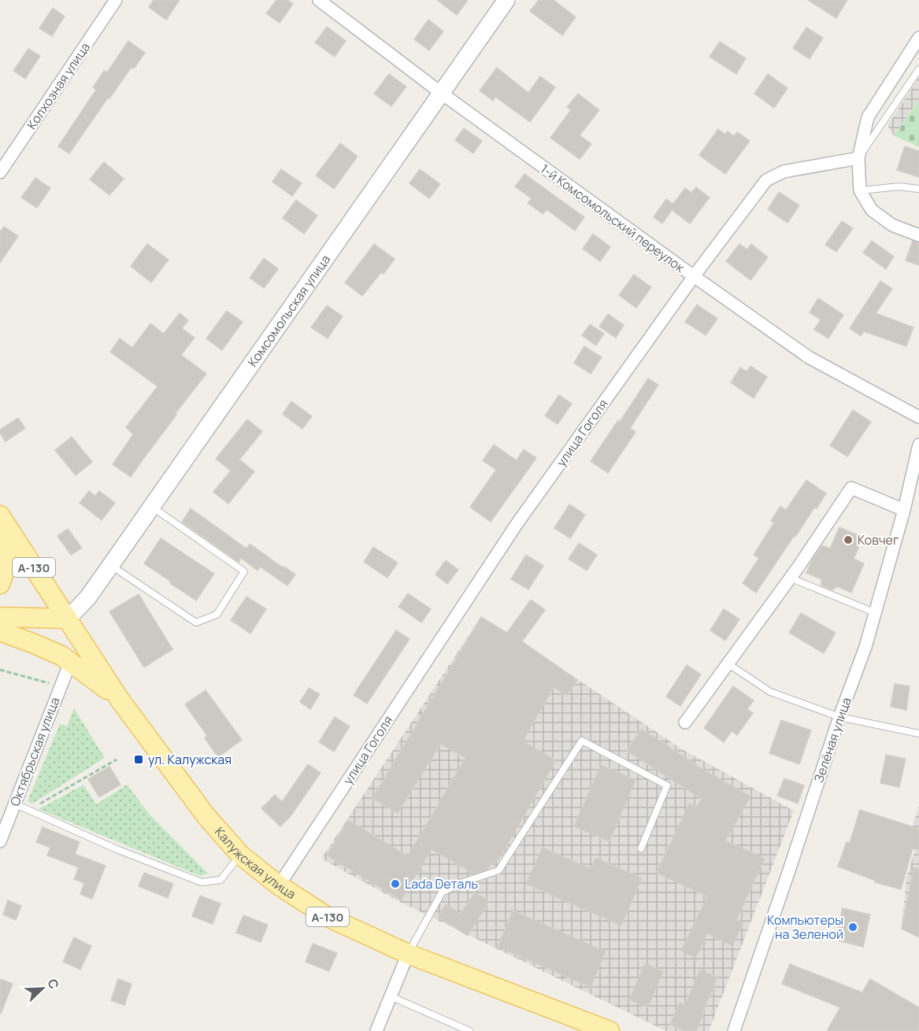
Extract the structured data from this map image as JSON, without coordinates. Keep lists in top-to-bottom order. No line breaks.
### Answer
{"streets":{"main road":["А-130","Калужская улица"],"street":["Колхозная улица","1-й Комсомольский переулок","Комсомольская улица","улица Гоголя","Зелёная улица","Октябрьская улица"]},"crossings":[["1-й Комсомольский переулок","Комсомольская улица"],["1-й Комсомольский переулок","улица Гоголя"],["Комсомольская улица","А-130"],["Комсомольская улица","Калужская улица"],["улица Гоголя","Калужская улица"],["А-130","Калужская улица"]],"places":{"other":["Ковчег","Lada Dеталь","Компьютеры на Зеленой"],"transit":["ул. Калужская"]},"north":"top right"}
